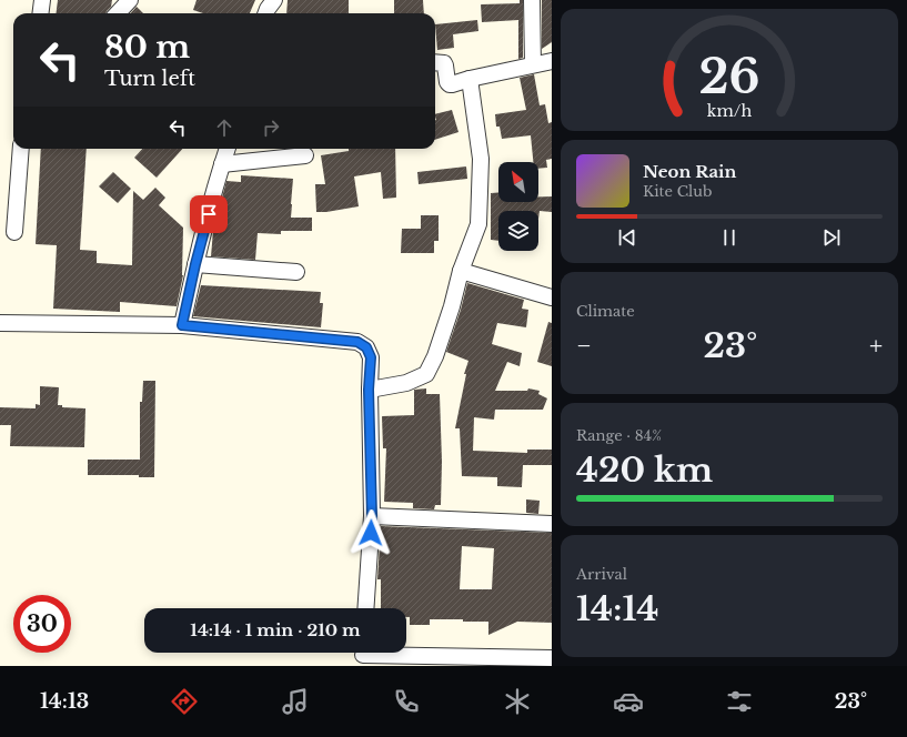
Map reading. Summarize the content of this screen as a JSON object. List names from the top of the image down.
{
  "north": "top left",
  "page": {
    "turn": ["80 m", "Turn left"],
    "song": ["Neon Rain", "Kite Club"],
    "tile": [
      "Climate",
      ["Range · 84%", "420 km"],
      ["Arrival", "14:14"]
    ],
    "heat": ["−", "23°", "+"],
    "limit": "30",
    "trip": "14:14 · 1 min · 210 m",
    "tabs": ["14:13", "23°"],
    "gauge": ["26", "km/h"]
  }
}
